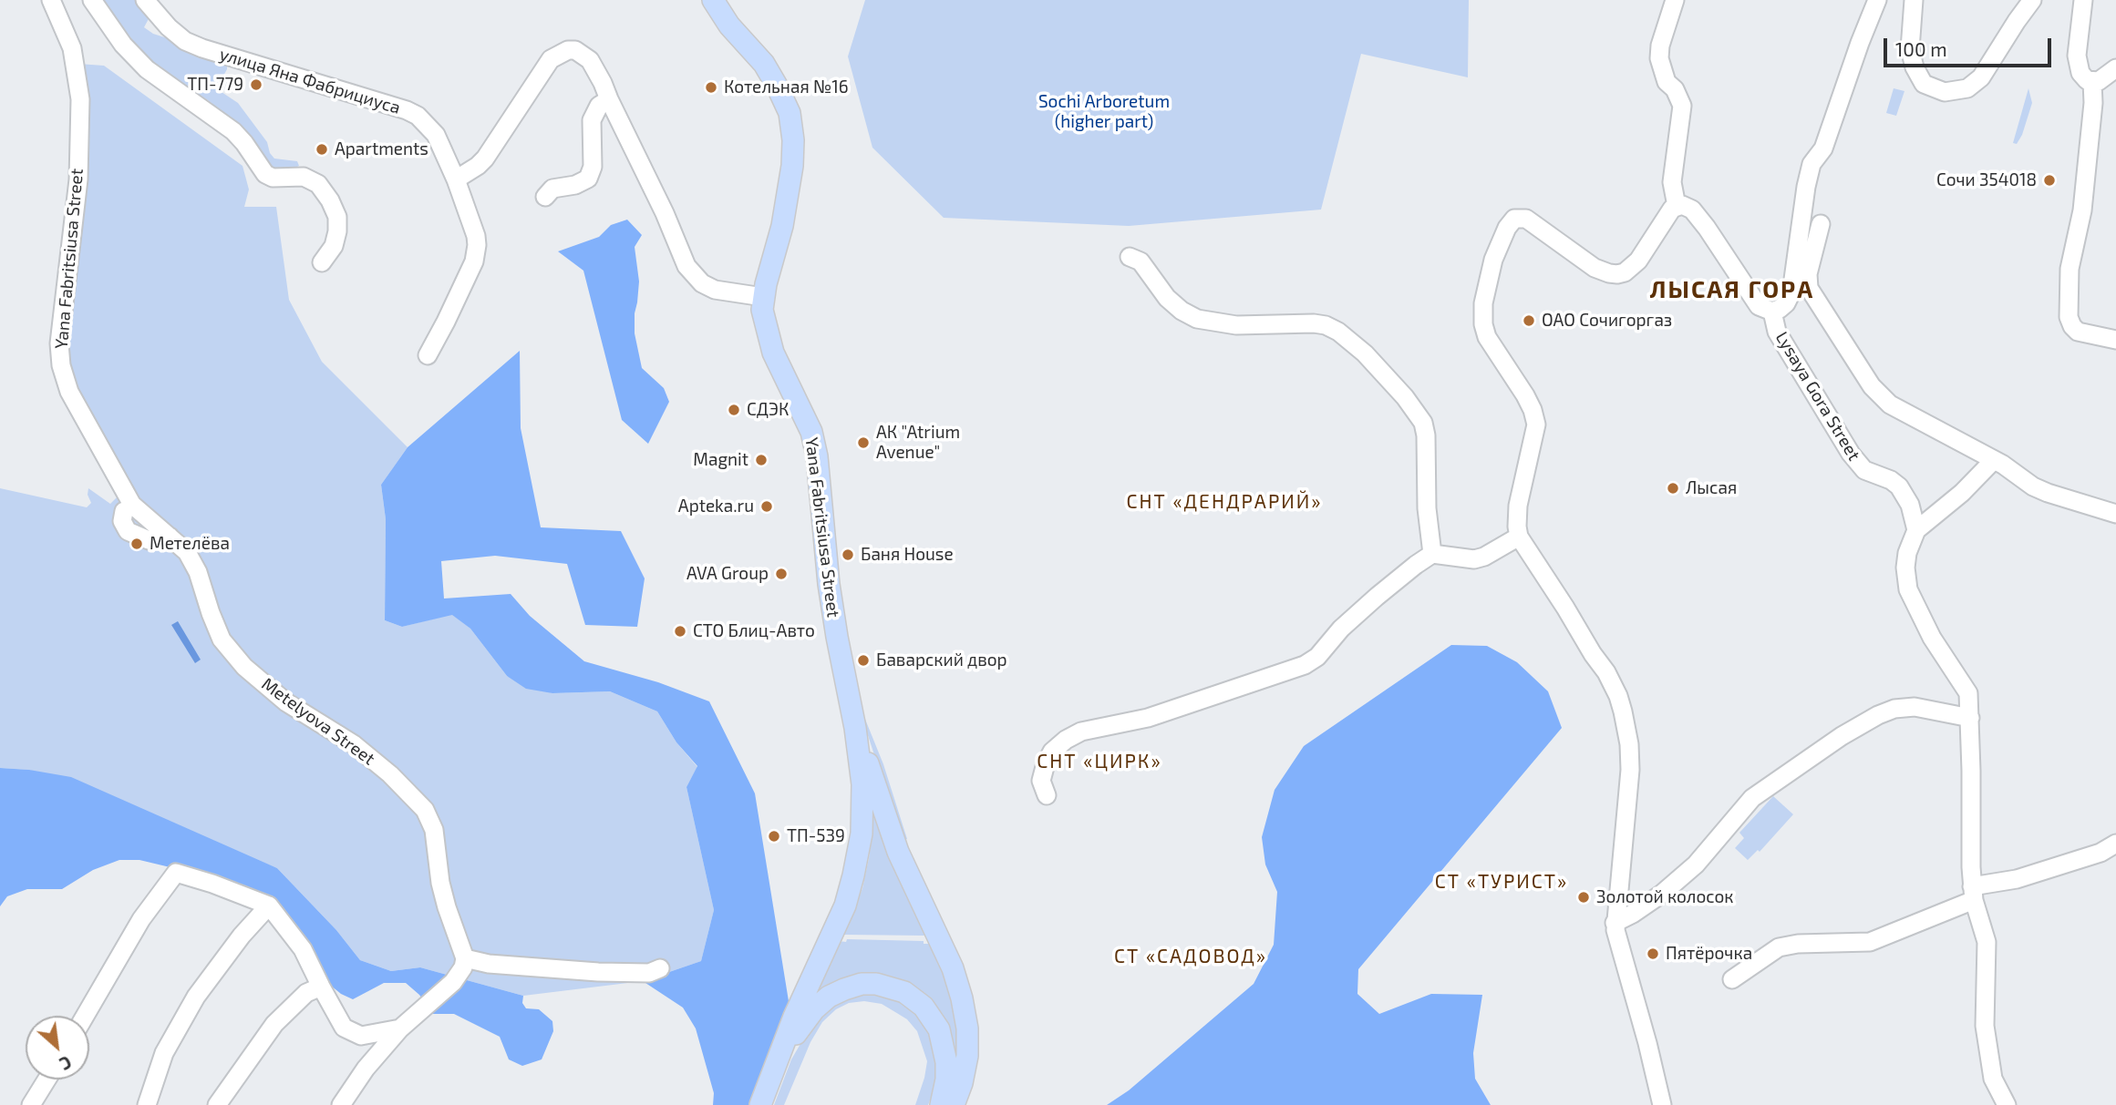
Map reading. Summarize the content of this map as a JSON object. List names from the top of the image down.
{
  "streets": {
    "main road": ["Yana Fabritsiusa Street"],
    "street": ["улица Яна Фабрициуса", "Lysaya Gora Street", "Metelyova Street"]
  },
  "crossings": [
    ["Yana Fabritsiusa Street", "Metelyova Street"]
  ],
  "districts": [
    "ЛЫСАЯ ГОРА",
    "СНТ «ДЕНДРАРИЙ»",
    "СНТ «ЦИРК»",
    "СТ «ТУРИСТ»",
    "СТ «САДОВОД»"
  ],
  "parks": ["Sochi Arboretum (higher part)"],
  "places": [
    "ТП-779",
    "Котельная №16",
    "Apartments",
    "Сочи 354018",
    "ОАО Сочигоргаз",
    "СДЭК",
    "АК \"Atrium Avenue\"",
    "Magnit",
    "Лысая",
    "Apteka.ru",
    "Метелёва",
    "Баня House",
    "AVA Group",
    "СТО Блиц-Авто",
    "Баварский двор",
    "ТП-539",
    "Золотой колосок",
    "Пятёрочка"
  ],
  "scale_bar": "100 m",
  "north": "bottom right"
}
